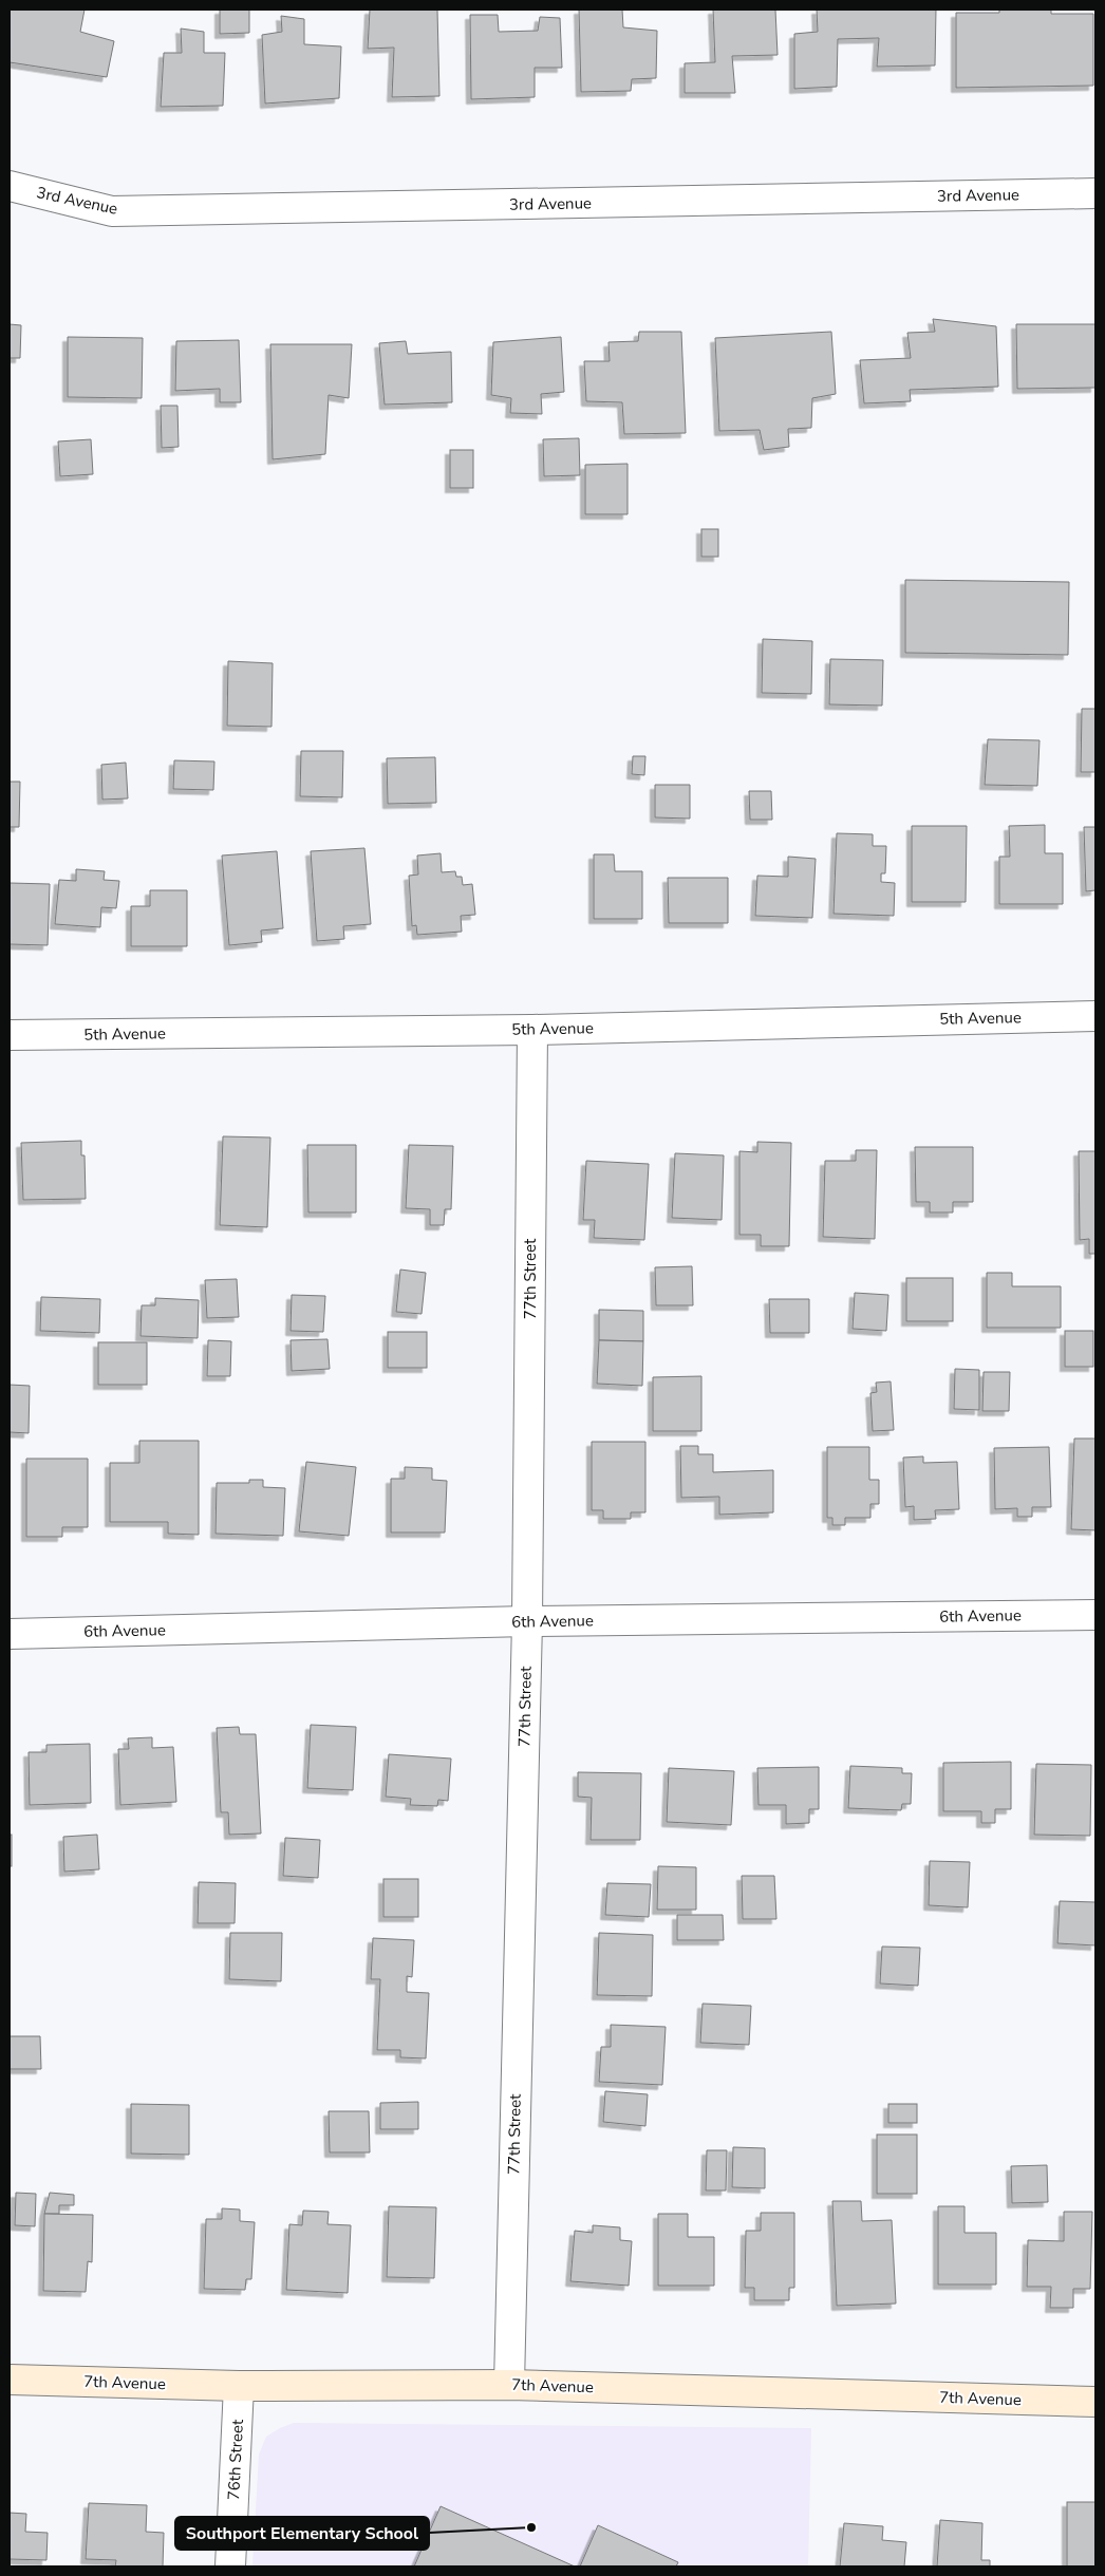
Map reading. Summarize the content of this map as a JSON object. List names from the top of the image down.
{
  "streets": {
    "street": [
      "3rd Avenue",
      "5th Avenue",
      "77th Street",
      "6th Avenue",
      "7th Avenue",
      "76th Street"
    ]
  },
  "crossings": [
    ["5th Avenue", "77th Street"],
    ["77th Street", "6th Avenue"],
    ["77th Street", "7th Avenue"],
    ["7th Avenue", "76th Street"]
  ],
  "places": ["Southport Elementary School"]
}
